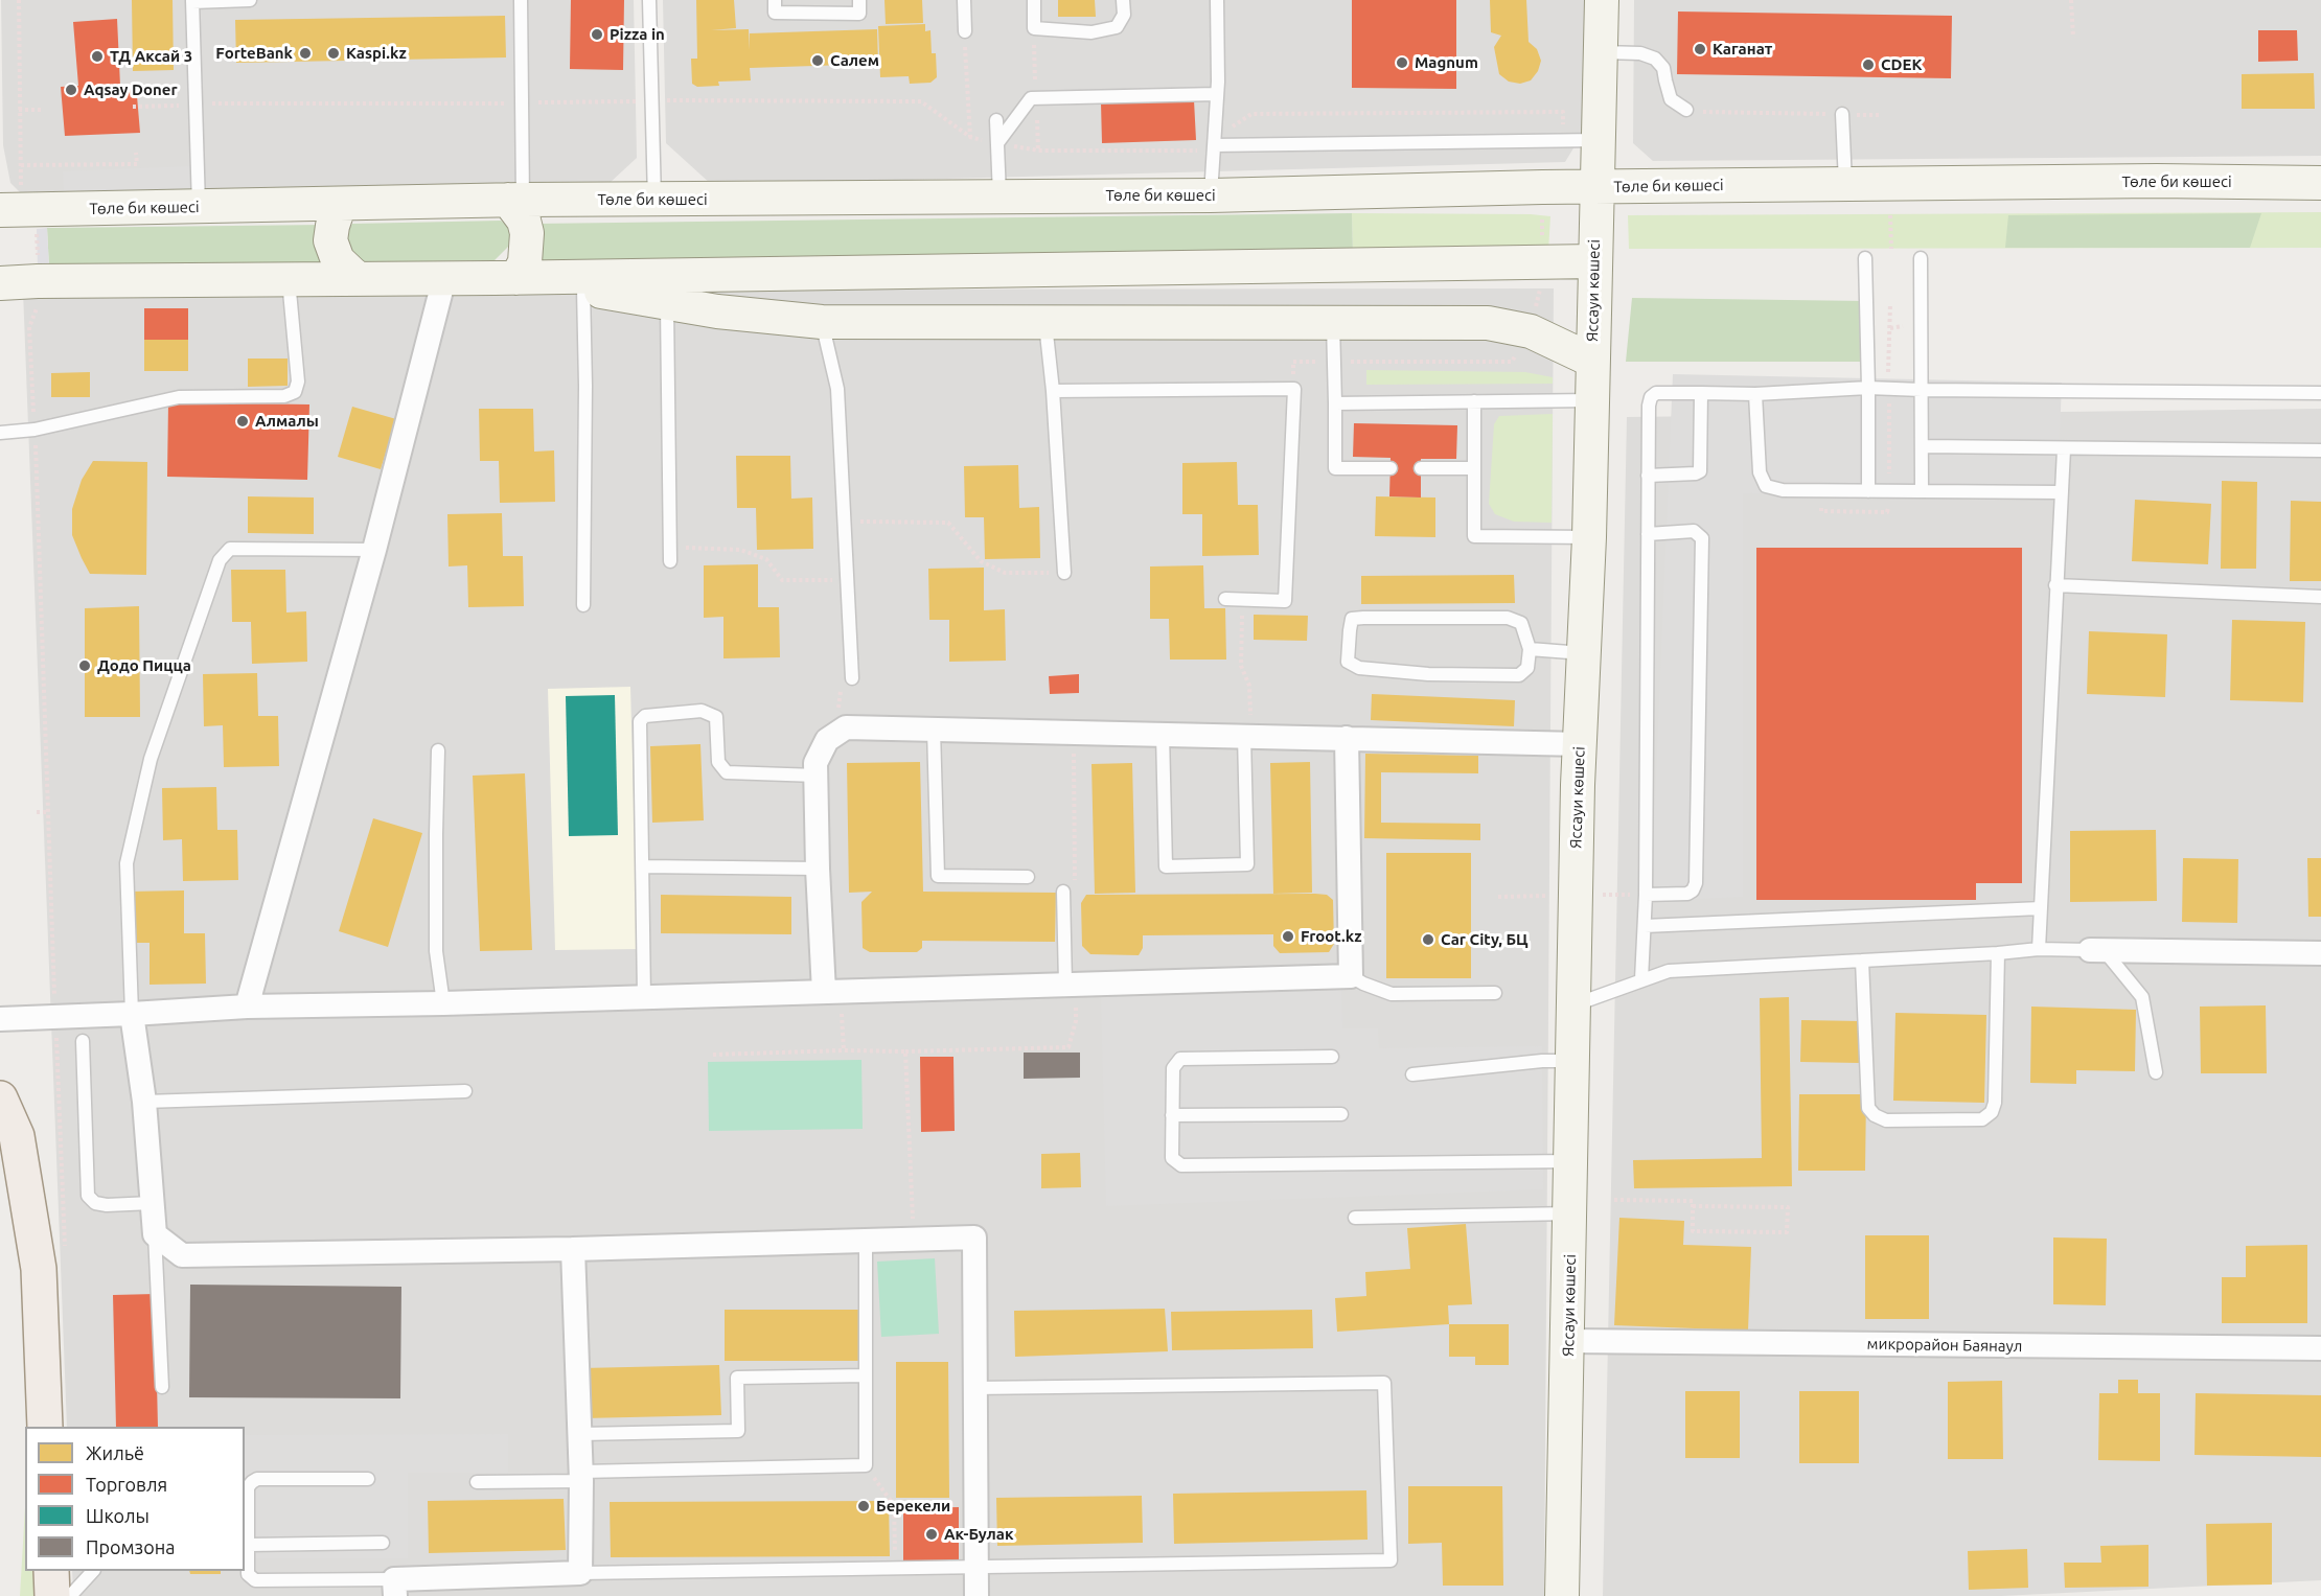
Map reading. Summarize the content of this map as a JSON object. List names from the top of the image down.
{
  "streets": {
    "main road": ["Төле би көшесі", "Яссауи көшесі"],
    "street": ["микрорайон Баянаул"]
  },
  "crossings": [
    ["Төле би көшесі", "Яссауи көшесі"],
    ["Яссауи көшесі", "микрорайон Баянаул"]
  ],
  "places": [
    "Pizza in",
    "Каганат",
    "ForteBank",
    "Kaspi.kz",
    "ТД Аксай 3",
    "Салем",
    "Magnum",
    "CDEK",
    "Aqsay Doner",
    "Алмалы",
    "Додо Пицца",
    "Froot.kz",
    "Car City, БЦ",
    "Берекели",
    "Ак-Булак"
  ],
  "legend": [
    "Жильё",
    "Торговля",
    "Школы",
    "Промзона"
  ]
}
